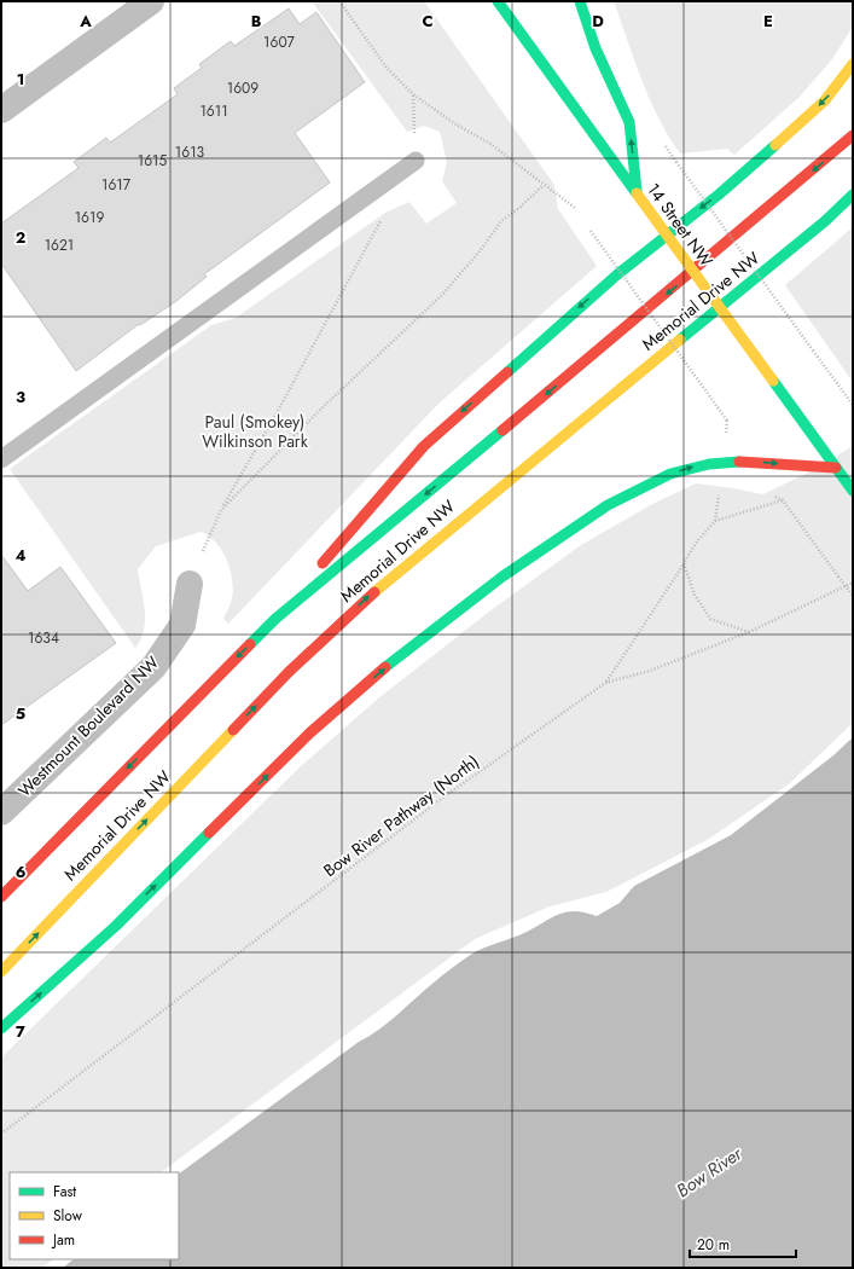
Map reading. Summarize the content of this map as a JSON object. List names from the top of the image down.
{
  "streets": {
    "main road": ["14 Street NW", "Memorial Drive NW"],
    "street": ["Westmount Boulevard NW"],
    "path": ["Bow River Pathway (North)"]
  },
  "water": ["Bow River"],
  "parks": ["Paul (Smokey) Wilkinson Park"],
  "house_numbers": [
    "1607",
    "1609",
    "1611",
    "1613",
    "1615",
    "1617",
    "1619",
    "1621",
    "1634"
  ],
  "legend": ["Fast", "Slow", "Jam"],
  "scale_bar": "20 m",
  "grid": {
    "columns": [
      "A",
      "B",
      "C",
      "D",
      "E"
    ],
    "rows": [
      "1",
      "2",
      "3",
      "4",
      "5",
      "6",
      "7"
    ]
  }
}
